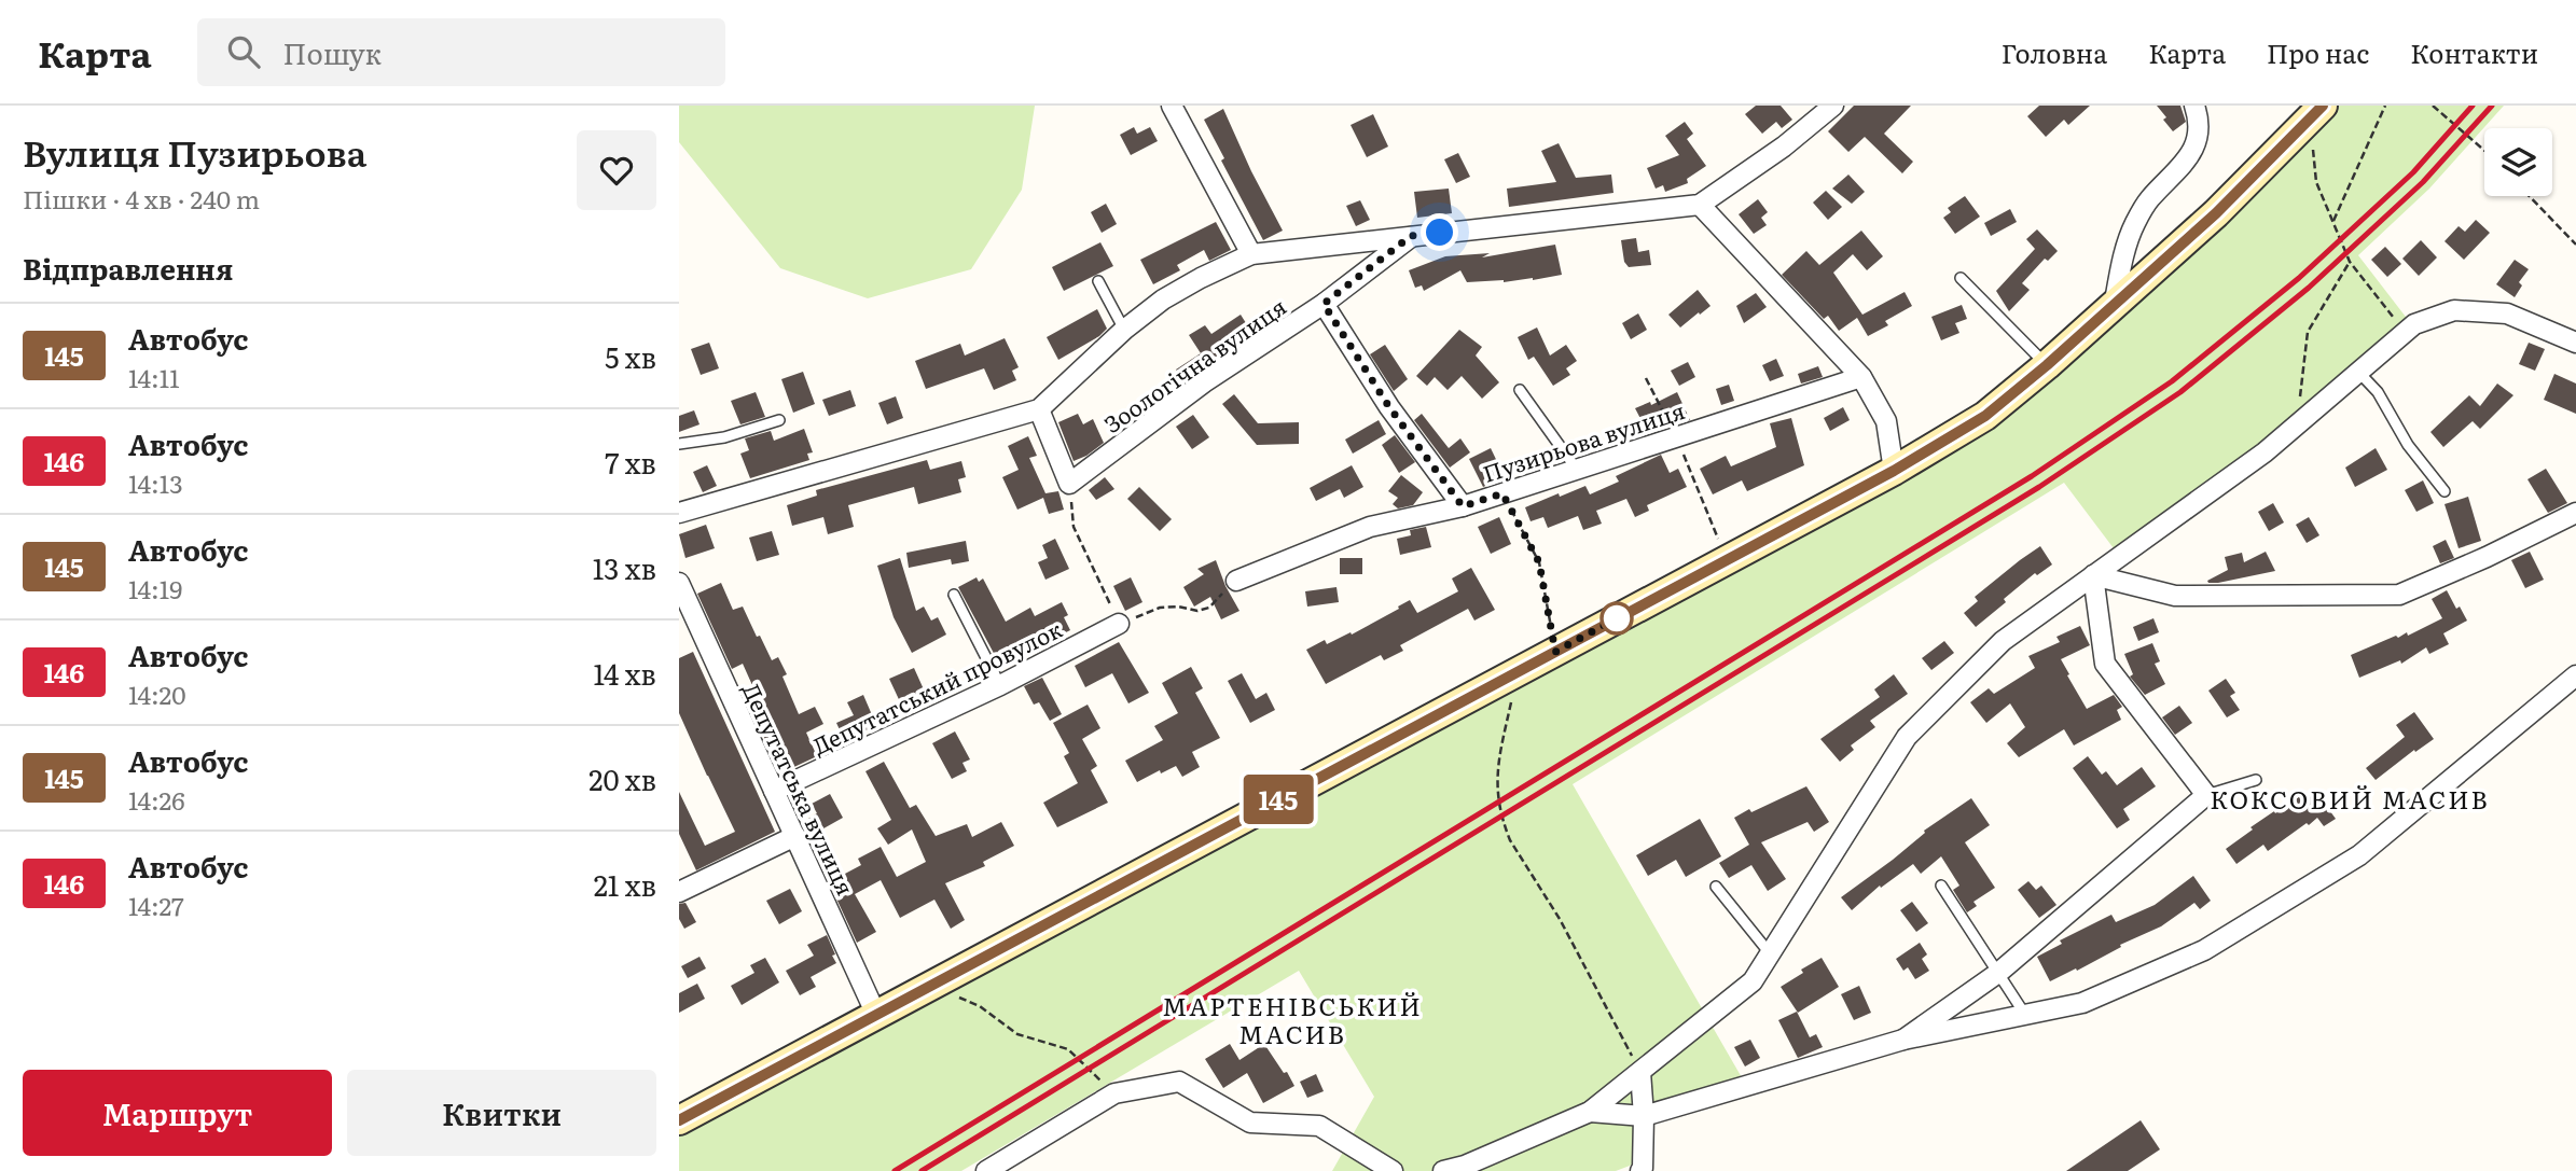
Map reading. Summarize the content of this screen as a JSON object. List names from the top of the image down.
{
  "streets": {
    "street": [
      "Зоологічна вулиця",
      "Пузирьова вулиця",
      "Депутатський провулок",
      "Депутатська вулиця"
    ]
  },
  "crossings": [
    ["Депутатський провулок", "Депутатська вулиця"]
  ],
  "districts": ["КОКСОВИЙ МАСИВ", "МАРТЕНІВСЬКИЙ МАСИВ"],
  "lines": ["bus line 145"],
  "page": {
    "header": "Карта",
    "search": "Пошук",
    "nav": [
      "Головна",
      "Карта",
      "Про нас",
      "Контакти"
    ],
    "heading": [
      ["Вулиця Пузирьова", "Пішки · 4 хв · 240 m"],
      "Відправлення"
    ],
    "on_map": "145",
    "list": [
      {
        "mark": "145",
        "name": "Автобус",
        "note": "14:11",
        "value": "5 хв"
      },
      {
        "mark": "146",
        "name": "Автобус",
        "note": "14:13",
        "value": "7 хв"
      },
      {
        "mark": "145",
        "name": "Автобус",
        "note": "14:19",
        "value": "13 хв"
      },
      {
        "mark": "146",
        "name": "Автобус",
        "note": "14:20",
        "value": "14 хв"
      },
      {
        "mark": "145",
        "name": "Автобус",
        "note": "14:26",
        "value": "20 хв"
      },
      {
        "mark": "146",
        "name": "Автобус",
        "note": "14:27",
        "value": "21 хв"
      }
    ],
    "buttons": ["Маршрут", "Квитки"]
  }
}
